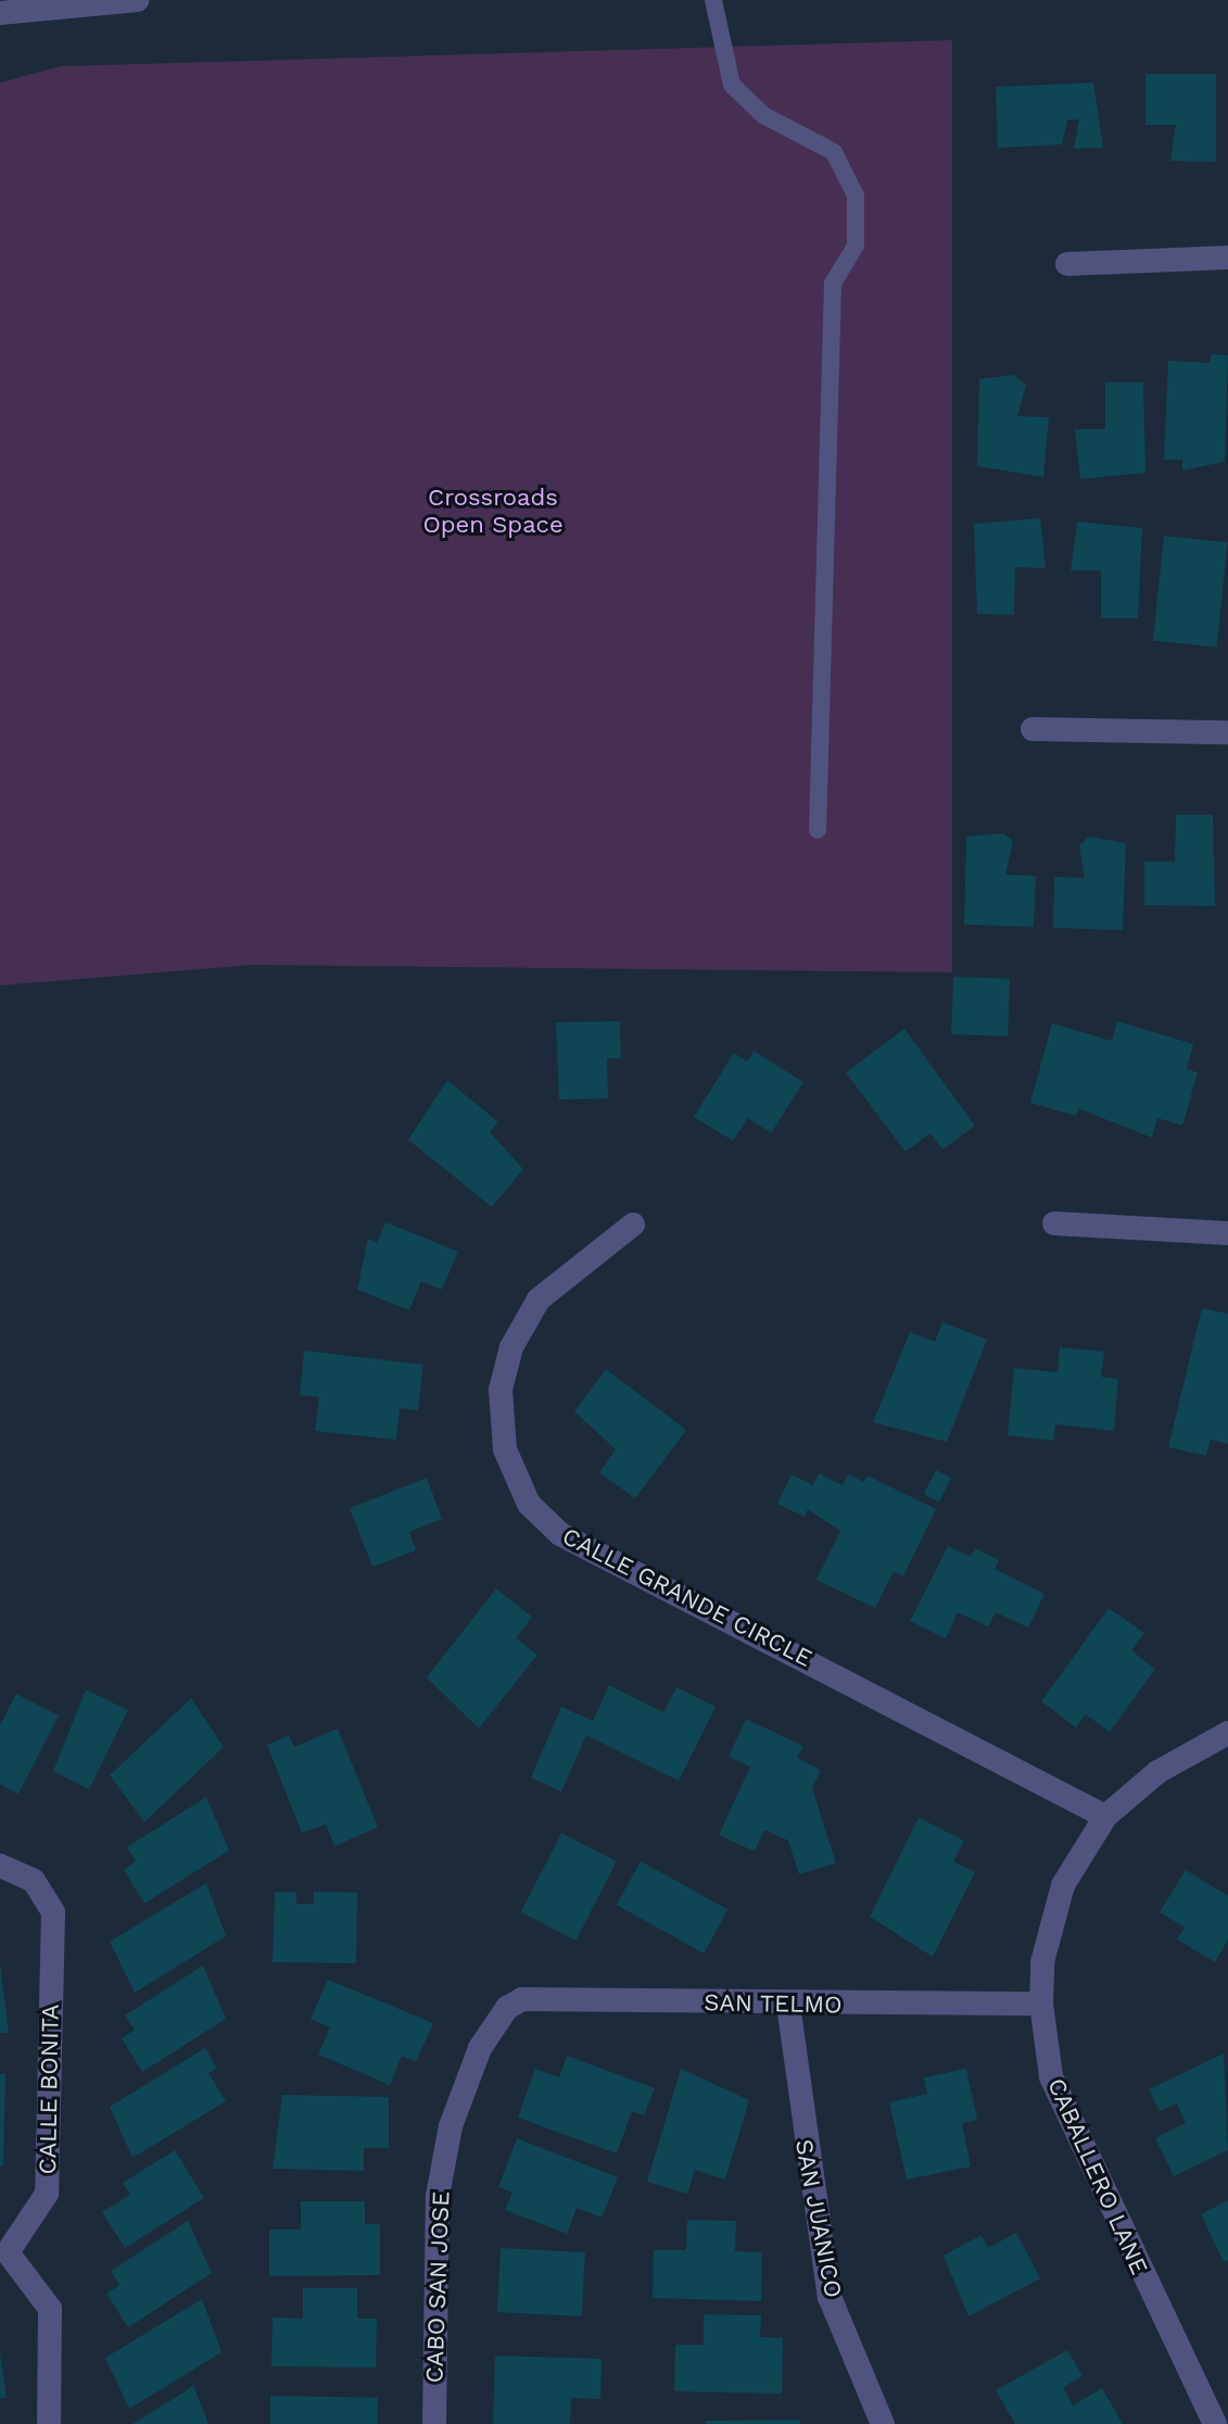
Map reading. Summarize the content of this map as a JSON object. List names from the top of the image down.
{
  "streets": {
    "street": [
      "CALLE GRANDE CIRCLE",
      "SAN TELMO",
      "CALLE BONITA",
      "CABALLERO LANE",
      "SAN JUANICO",
      "CABO SAN JOSE"
    ]
  },
  "crossings": [
    ["CALLE GRANDE CIRCLE", "CABALLERO LANE"],
    ["SAN TELMO", "CABALLERO LANE"],
    ["SAN TELMO", "SAN JUANICO"],
    ["SAN TELMO", "CABO SAN JOSE"]
  ],
  "parks": ["Crossroads Open Space"]
}
